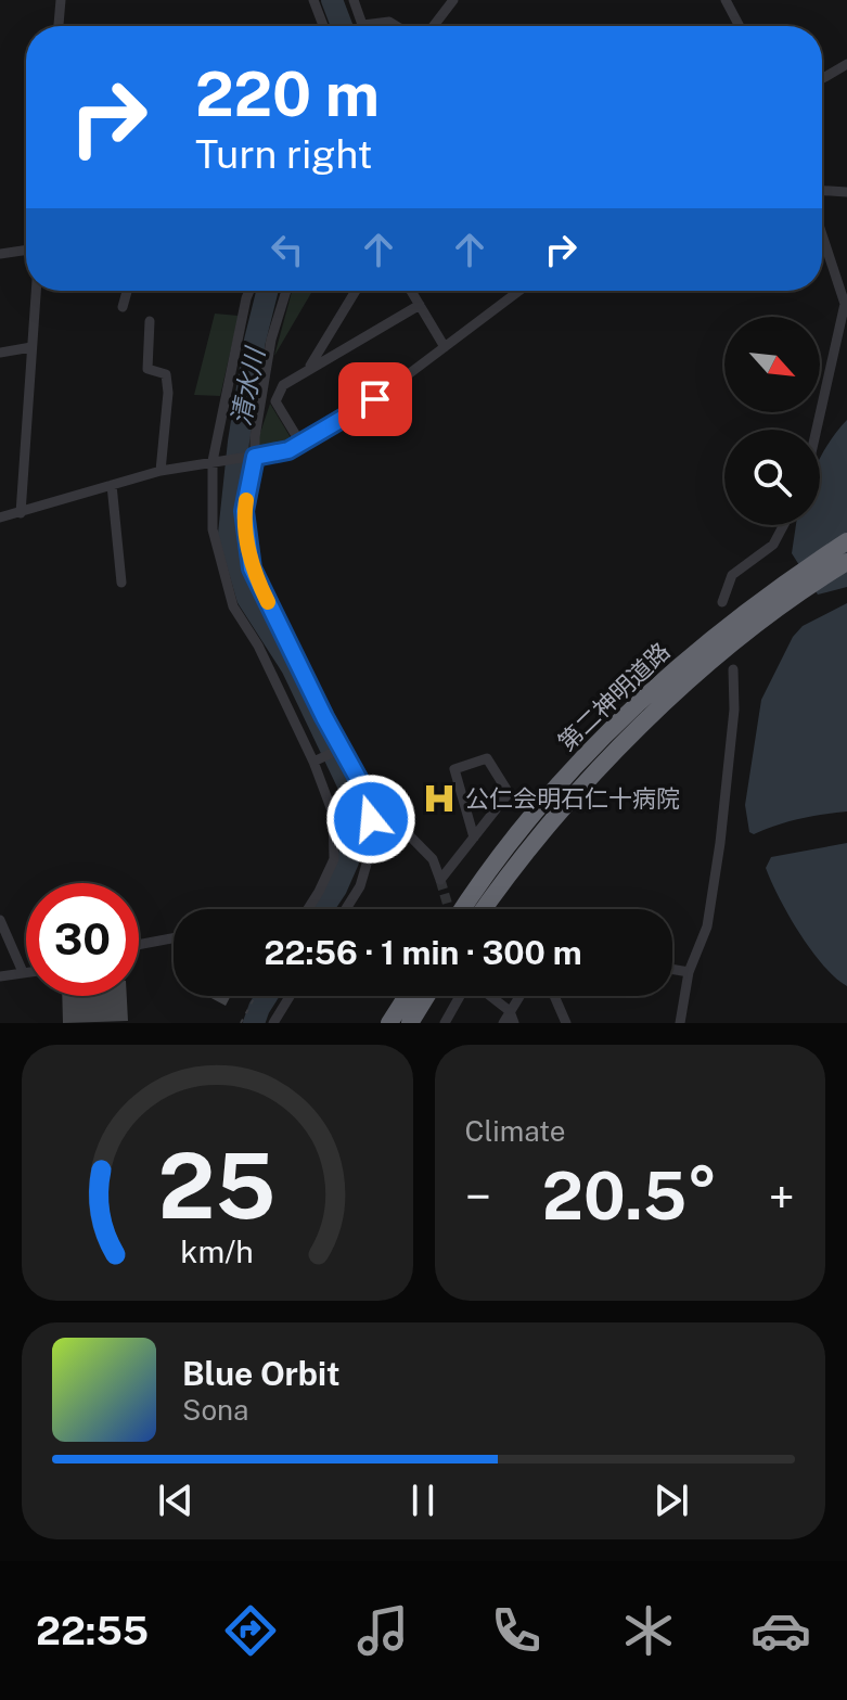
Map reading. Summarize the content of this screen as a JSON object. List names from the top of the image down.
{
  "streets": {
    "highway": ["第二神明道路"]
  },
  "water": ["清水川"],
  "places": {
    "hospital": ["公仁会明石仁十病院"]
  },
  "north": "bottom right",
  "page": {
    "turn": ["220 m", "Turn right"],
    "limit": "30",
    "trip": "22:56 · 1 min · 300 m",
    "tile": "Climate",
    "heat": ["−", "20.5°", "+"],
    "song": ["Blue Orbit", "Sona"],
    "tabs": "22:55",
    "gauge": ["25", "km/h"]
  }
}
